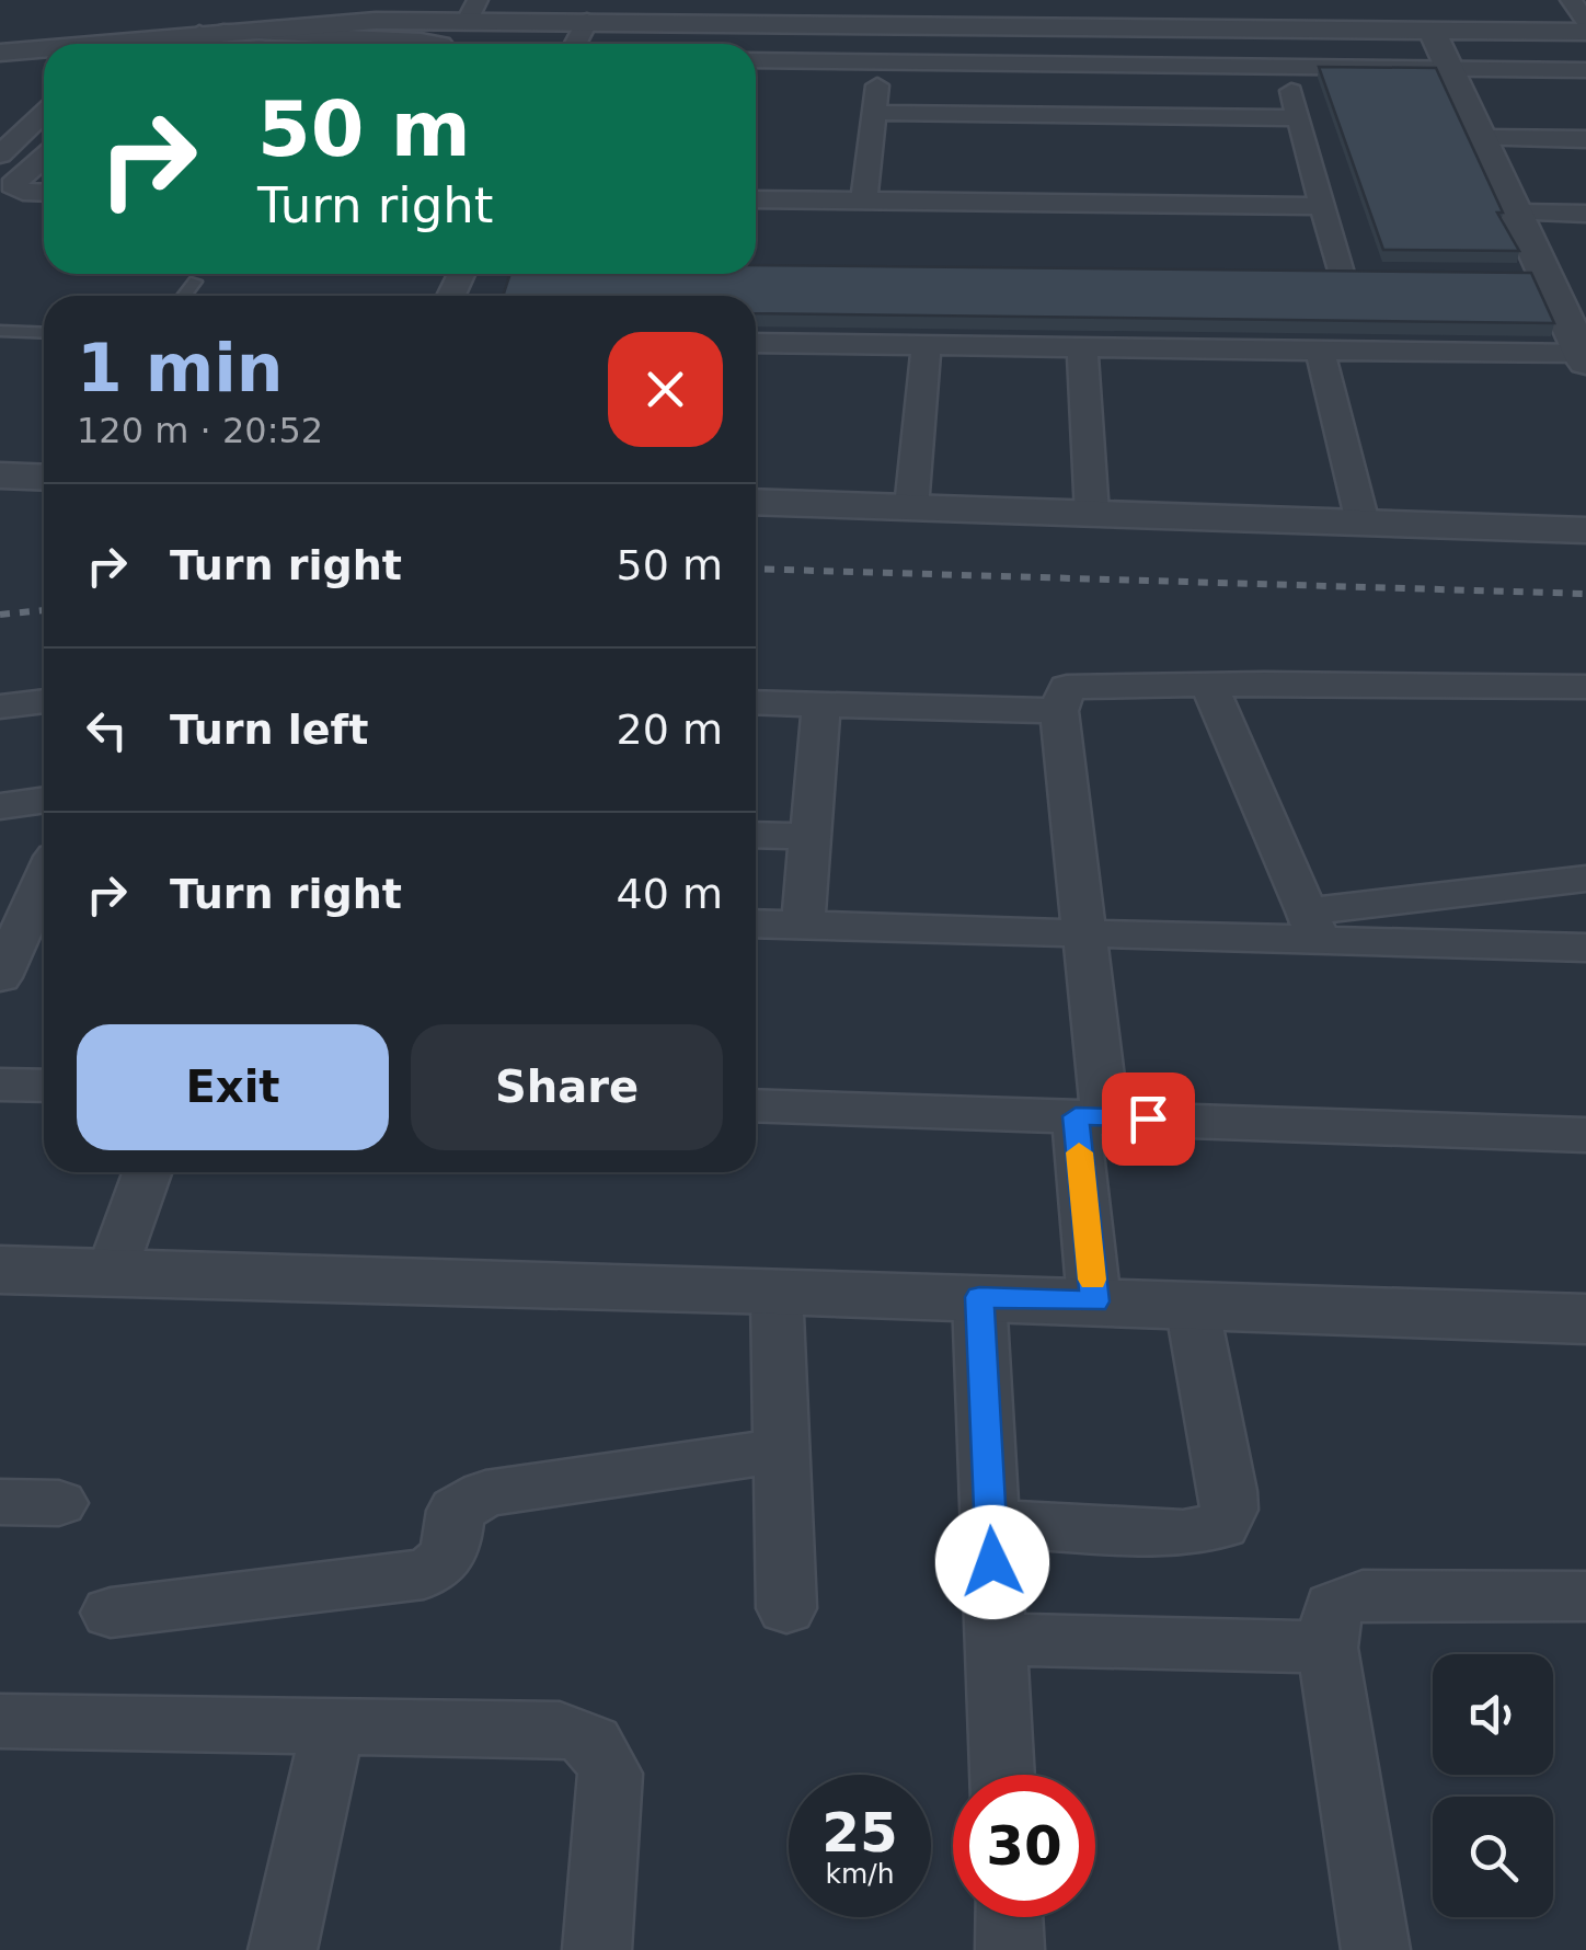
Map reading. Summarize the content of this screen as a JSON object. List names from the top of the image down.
{
  "page": {
    "turn": ["50 m", "Turn right"],
    "heading": ["1 min", "120 m · 20:52"],
    "list": [
      {
        "name": "Turn right",
        "value": "50 m"
      },
      {
        "name": "Turn left",
        "value": "20 m"
      },
      {
        "name": "Turn right",
        "value": "40 m"
      }
    ],
    "buttons": ["Exit", "Share"],
    "speed": "25 km/h",
    "limit": "30"
  }
}
